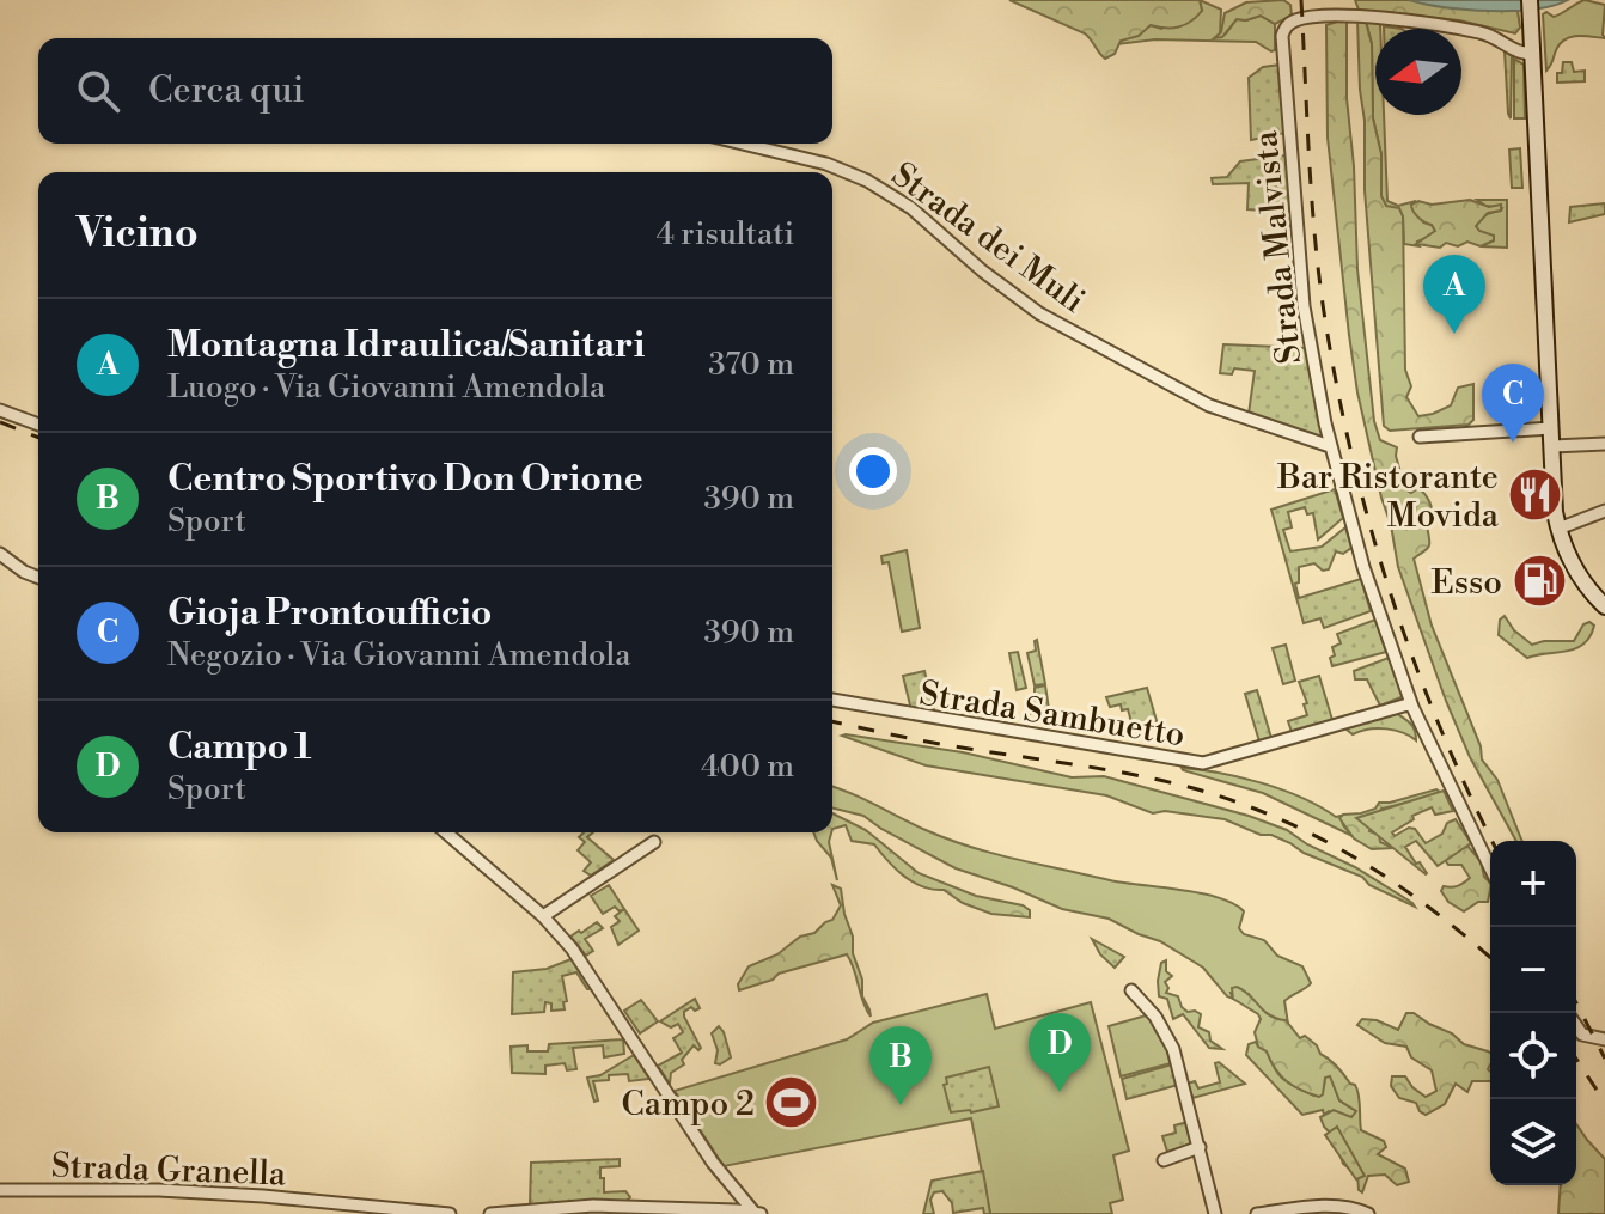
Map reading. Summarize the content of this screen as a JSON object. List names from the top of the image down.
{
  "streets": {
    "street": [
      "Strada dei Muli",
      "Strada Malvista",
      "Strada Sambuetto",
      "Strada Granella"
    ]
  },
  "crossings": [
    ["Strada dei Muli", "Strada Malvista"],
    ["Strada Malvista", "Strada Sambuetto"]
  ],
  "places": {
    "restaurant": ["Bar Ristorante Movida"],
    "fuel station": ["Esso"],
    "sports": ["Campo 2"]
  },
  "north": "left",
  "page": {
    "search": "Cerca qui",
    "heading": ["Vicino", "4 risultati"],
    "pins": [
      "A",
      "C",
      "D",
      "B"
    ],
    "list": [
      {
        "mark": "A",
        "name": "Montagna Idraulica/Sanitari",
        "note": "Luogo · Via Giovanni Amendola",
        "value": "370 m"
      },
      {
        "mark": "B",
        "name": "Centro Sportivo Don Orione",
        "note": "Sport",
        "value": "390 m"
      },
      {
        "mark": "C",
        "name": "Gioja Prontoufficio",
        "note": "Negozio · Via Giovanni Amendola",
        "value": "390 m"
      },
      {
        "mark": "D",
        "name": "Campo 1",
        "note": "Sport",
        "value": "400 m"
      }
    ],
    "map_buttons": ["+", "−"]
  }
}
